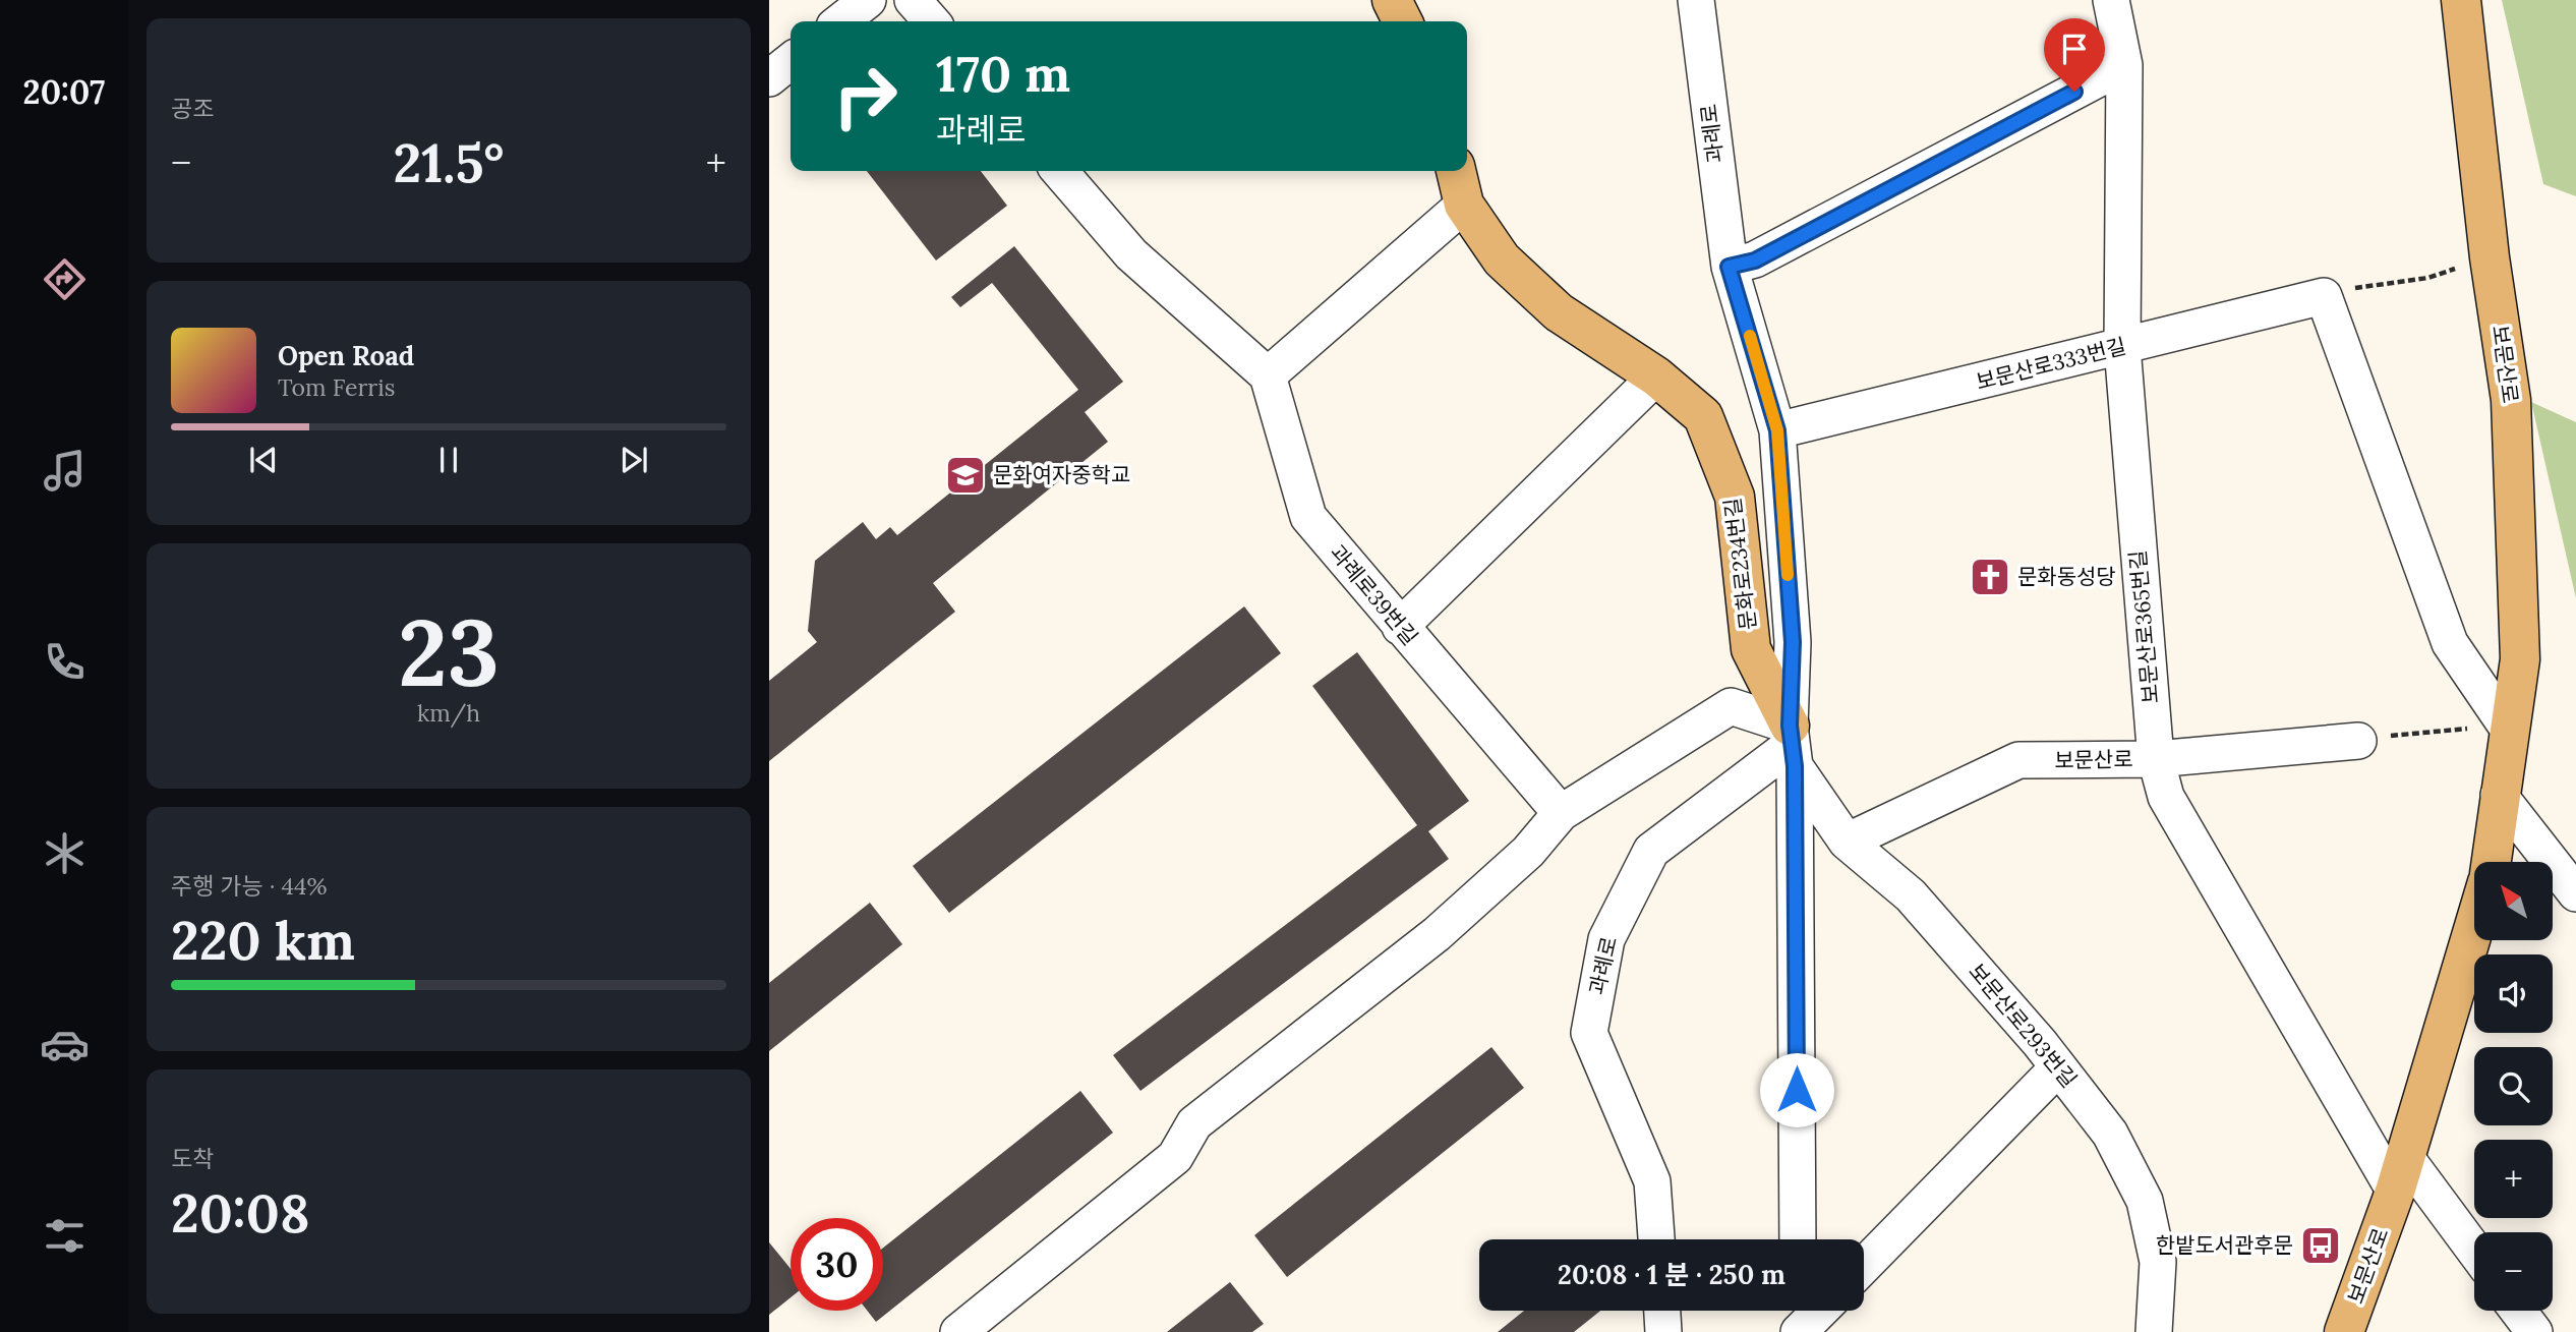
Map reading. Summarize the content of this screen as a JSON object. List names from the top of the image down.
{
  "streets": {
    "main road": ["보문산로", "문화로234번길"],
    "street": [
      "과례로",
      "보문산로333번길",
      "과례로39번길",
      "보문산로365번길",
      "보문산로293번길"
    ]
  },
  "crossings": [
    ["과례로", "보문산로333번길"],
    ["과례로", "문화로234번길"],
    ["과례로", "보문산로293번길"],
    ["보문산로333번길", "보문산로365번길"],
    ["보문산로", "보문산로365번길"],
    ["보문산로", "보문산로293번길"],
    ["문화로234번길", "보문산로293번길"]
  ],
  "places": {
    "school or university": ["문화여자중학교"],
    "church": ["문화동성당"],
    "bus stop": ["한밭도서관후문"]
  },
  "north": "top left",
  "page": {
    "tabs": "20:07",
    "tile": [
      "공조",
      ["23", "km/h"],
      ["주행 가능 · 44%", "220 km"],
      ["도착", "20:08"]
    ],
    "turn": ["170 m", "과례로"],
    "heat": ["−", "21.5°", "+"],
    "song": ["Open Road", "Tom Ferris"],
    "map_buttons": ["+", "−"],
    "limit": "30",
    "trip": "20:08 · 1 분 · 250 m"
  }
}
